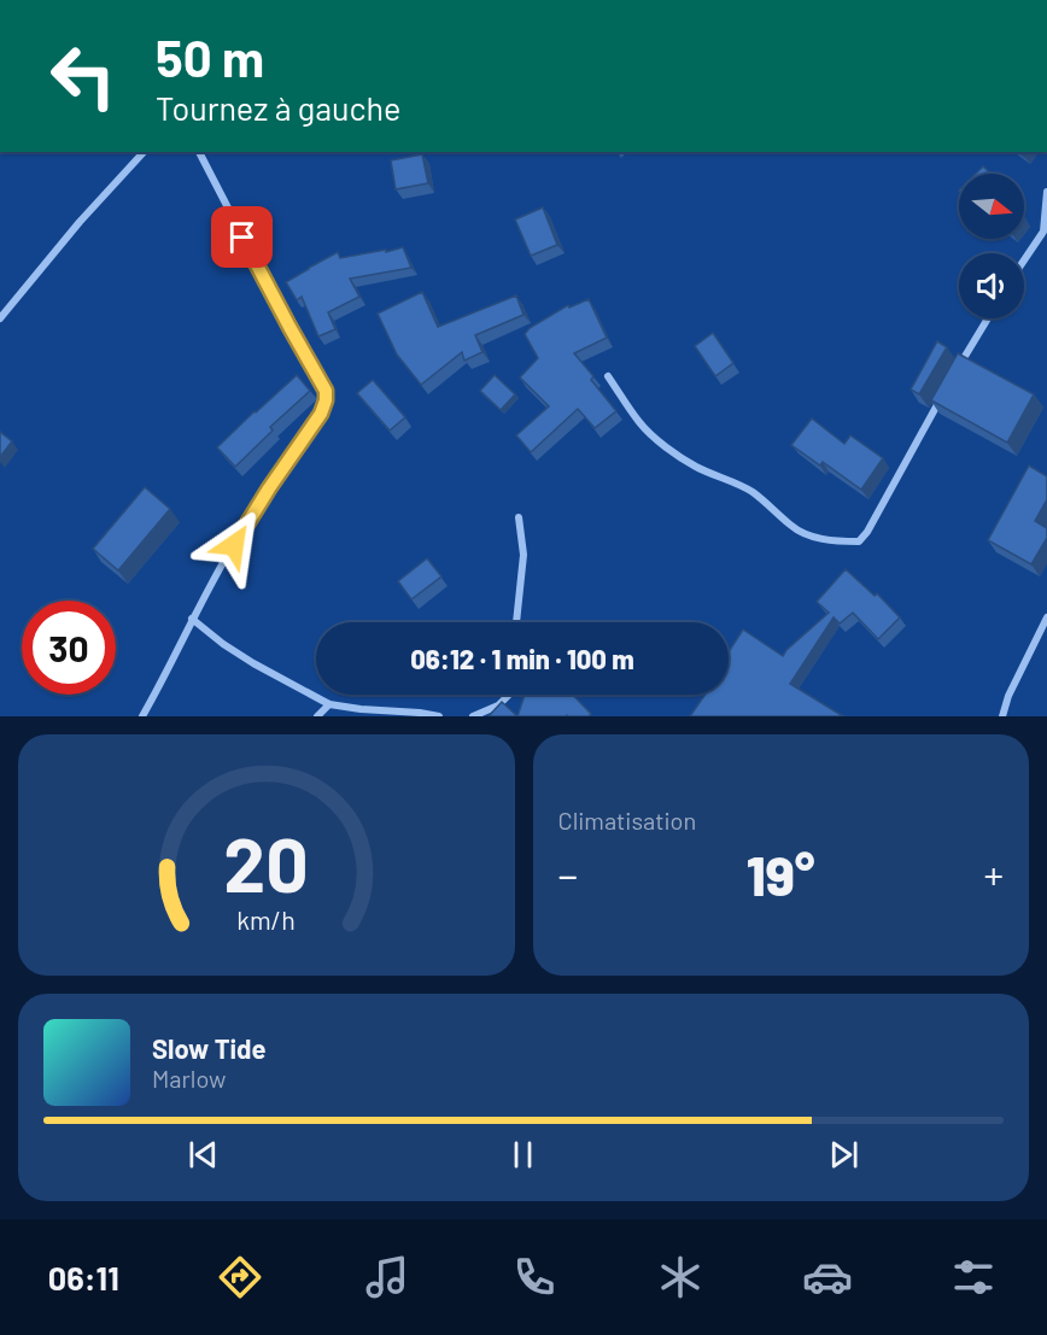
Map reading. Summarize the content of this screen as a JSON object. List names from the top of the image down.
{
  "north": "right",
  "page": {
    "turn": ["50 m", "Tournez à gauche"],
    "limit": "30",
    "trip": "06:12 · 1 min · 100 m",
    "tile": "Climatisation",
    "heat": ["−", "19°", "+"],
    "song": ["Slow Tide", "Marlow"],
    "tabs": "06:11",
    "gauge": ["20", "km/h"]
  }
}
